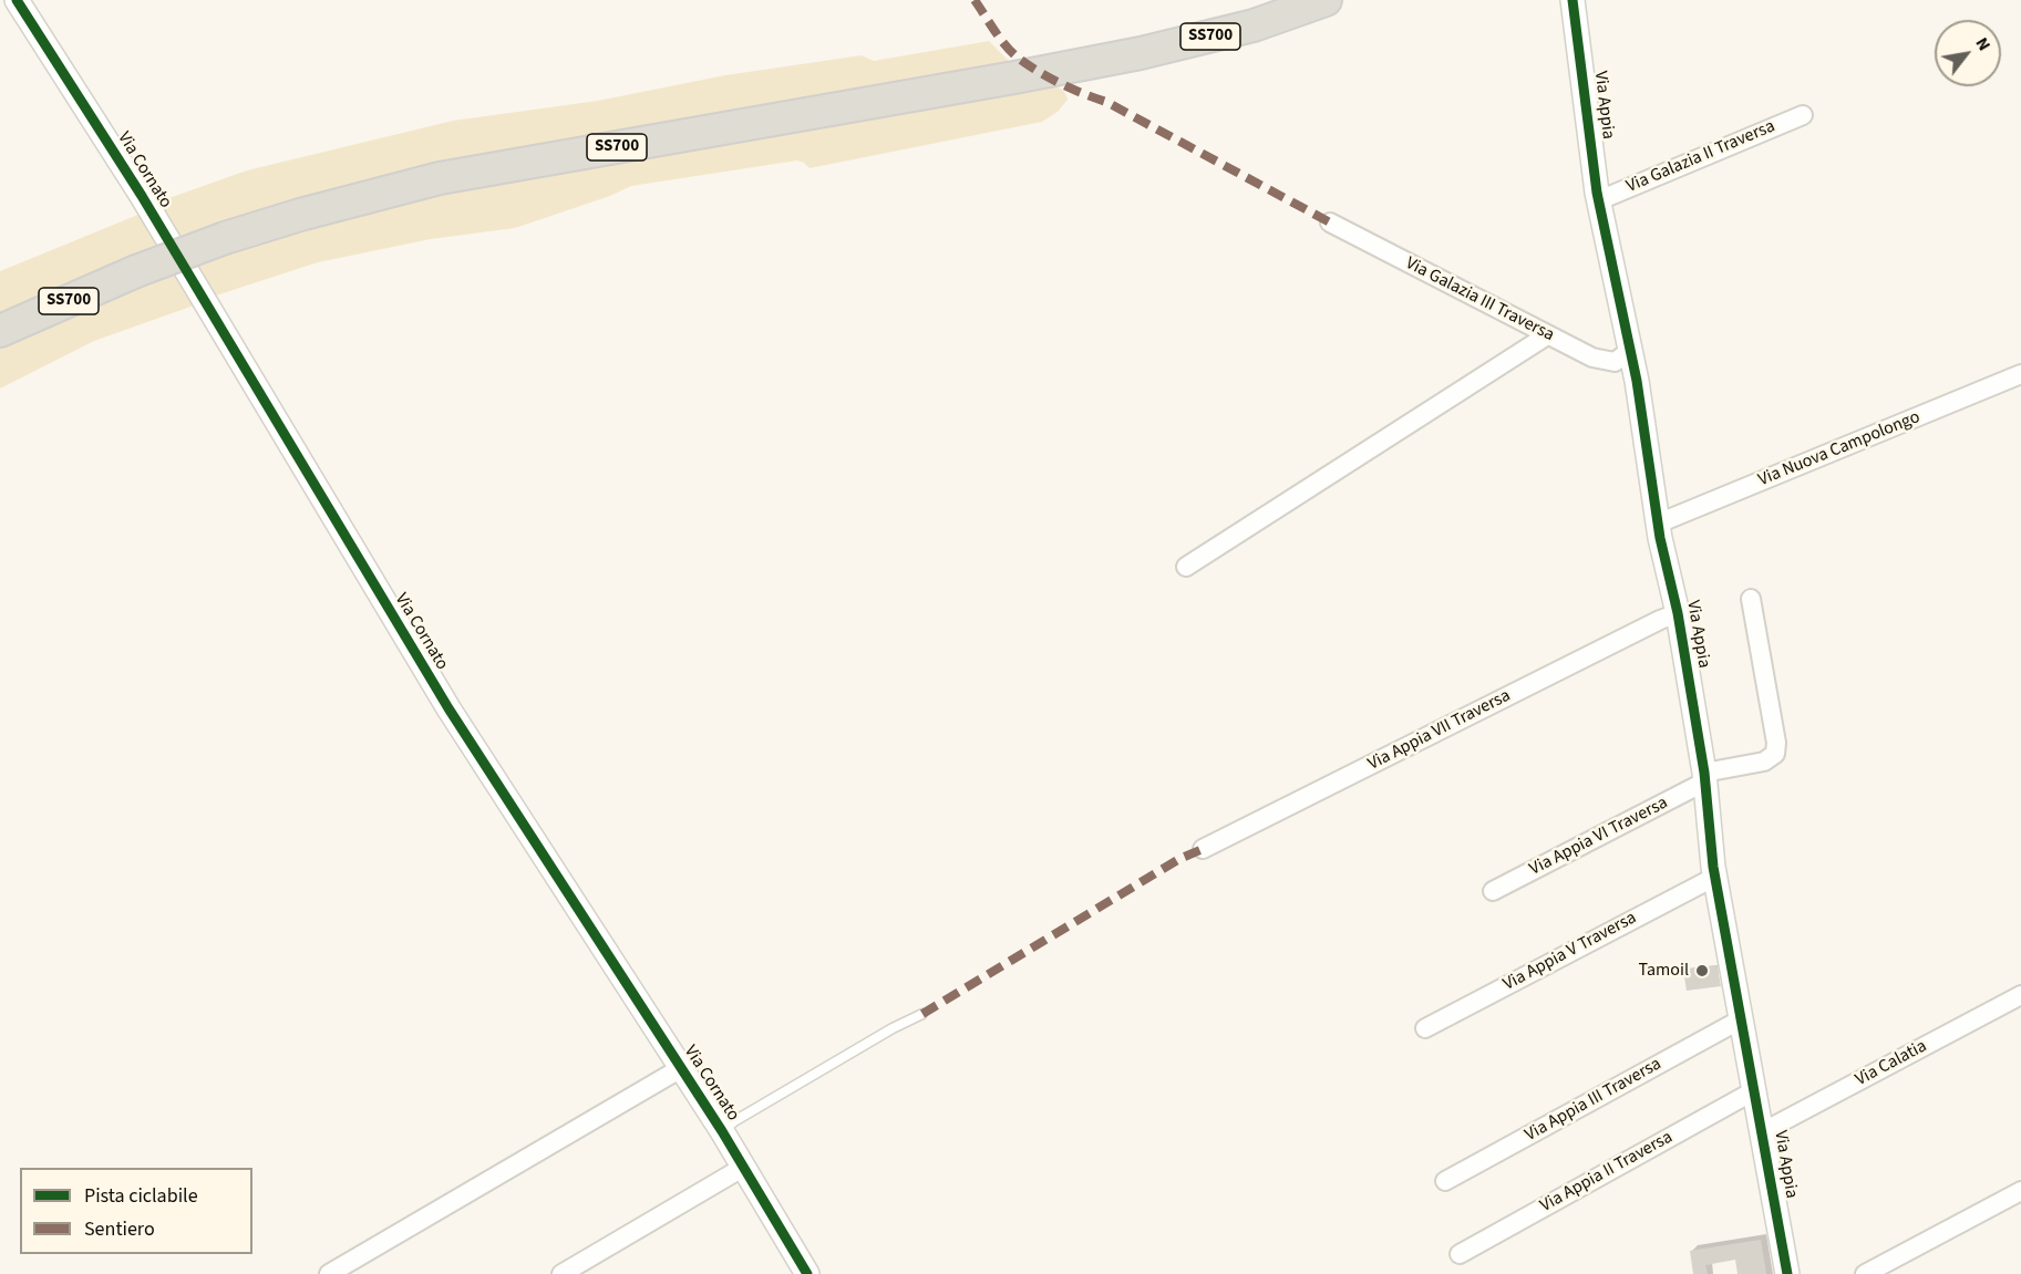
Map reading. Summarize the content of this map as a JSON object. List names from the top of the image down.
{
  "streets": {
    "highway": ["SS700"],
    "street": [
      "Via Appia",
      "Via Galazia II Traversa",
      "Via Cornato",
      "Via Galazia III Traversa",
      "Via Nuova Campolongo",
      "Via Appia VII Traversa",
      "Via Appia VI Traversa",
      "Via Appia V Traversa",
      "Via Calatia",
      "Via Appia III Traversa",
      "Via Appia II Traversa"
    ]
  },
  "crossings": [
    ["Via Appia", "Via Galazia II Traversa"],
    ["Via Appia", "Via Galazia III Traversa"],
    ["Via Appia", "Via Nuova Campolongo"],
    ["Via Appia", "Via Appia VII Traversa"],
    ["Via Appia", "Via Appia VI Traversa"],
    ["Via Appia", "Via Appia V Traversa"],
    ["Via Appia", "Via Calatia"],
    ["Via Appia", "Via Appia III Traversa"],
    ["Via Appia", "Via Appia II Traversa"]
  ],
  "places": ["Tamoil"],
  "legend": ["Pista ciclabile", "Sentiero"],
  "north": "top right"
}
